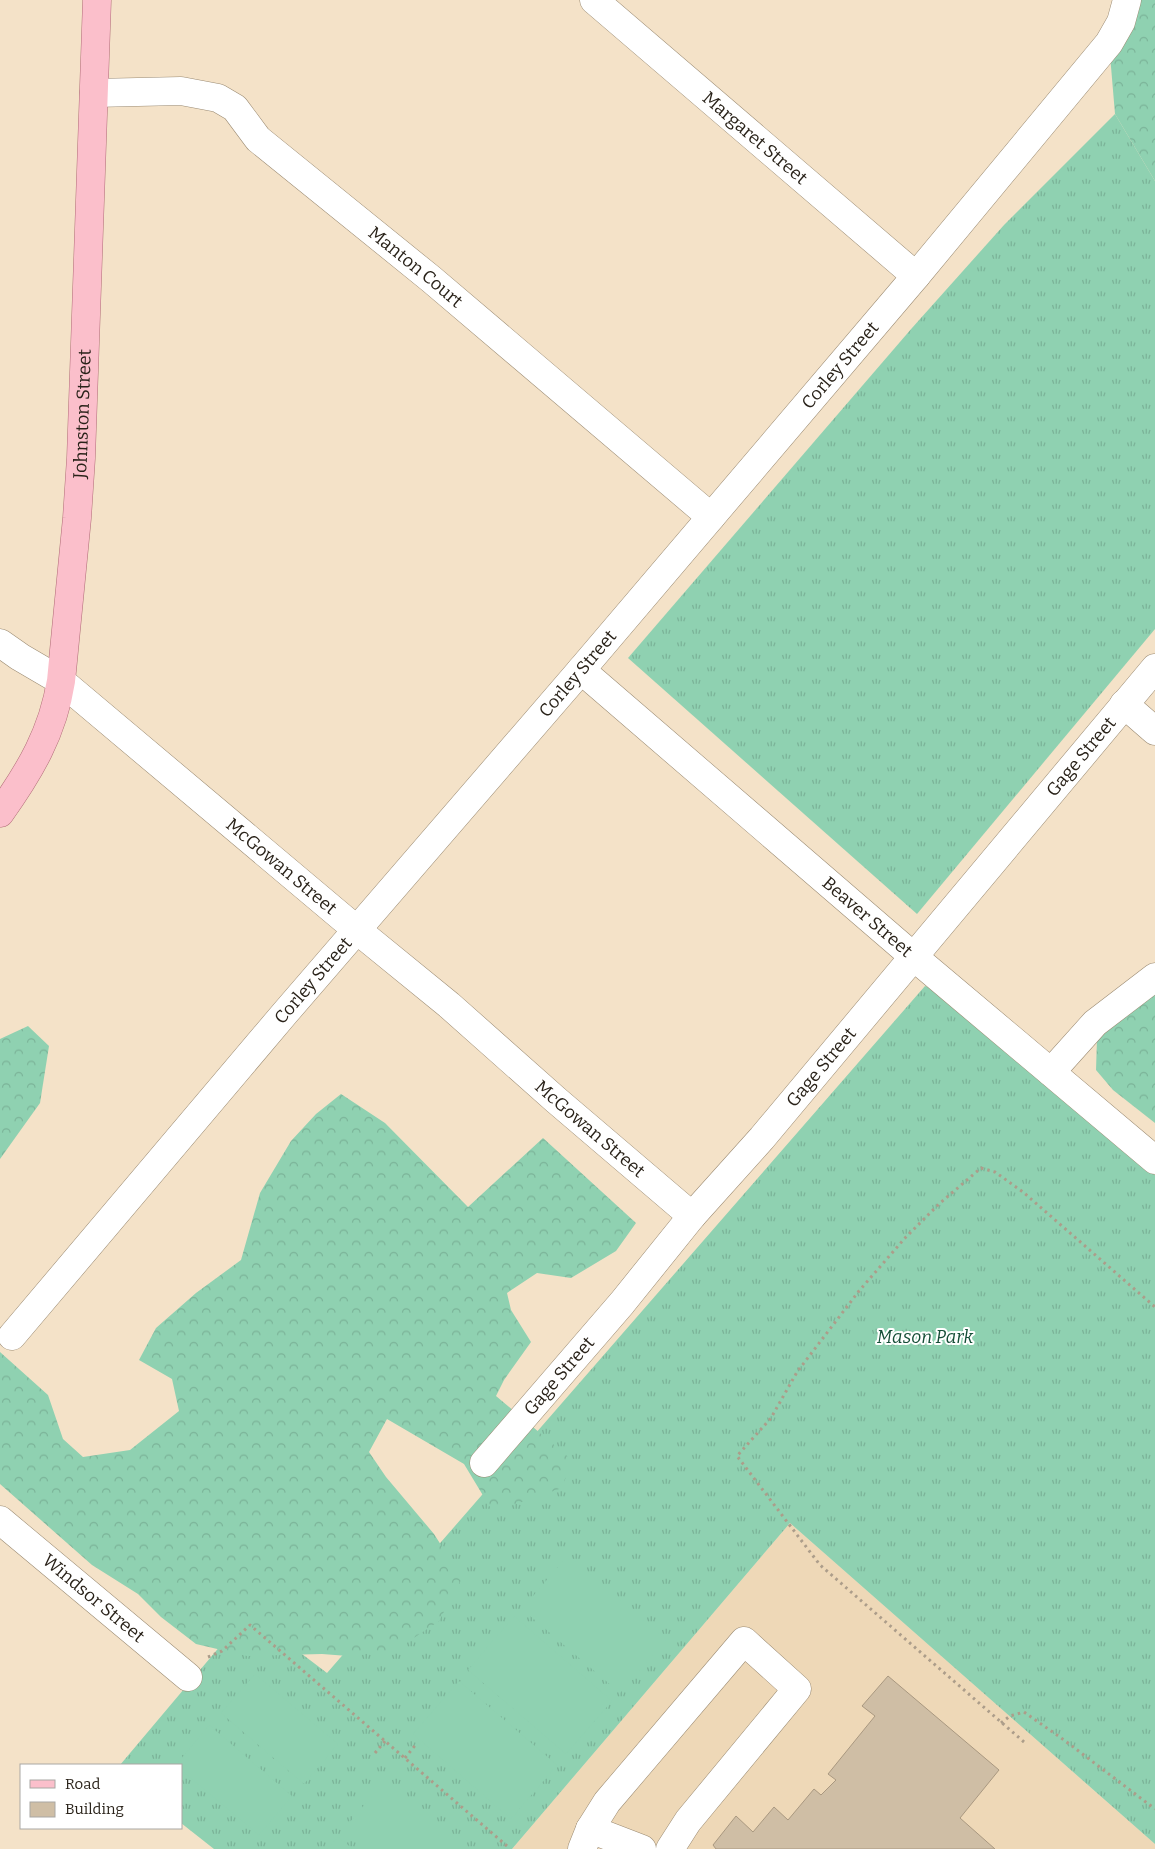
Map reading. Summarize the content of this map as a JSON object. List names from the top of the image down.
{
  "streets": {
    "main road": ["Johnston Street"],
    "street": [
      "Margaret Street",
      "Manton Court",
      "Corley Street",
      "Gage Street",
      "McGowan Street",
      "Beaver Street",
      "Windsor Street"
    ]
  },
  "crossings": [
    ["Margaret Street", "Corley Street"],
    ["Manton Court", "Corley Street"],
    ["Manton Court", "Johnston Street"],
    ["Corley Street", "McGowan Street"],
    ["Corley Street", "Beaver Street"],
    ["Johnston Street", "McGowan Street"],
    ["Gage Street", "McGowan Street"],
    ["Gage Street", "Beaver Street"]
  ],
  "parks": ["Mason Park"],
  "legend": ["Road", "Building"]
}
